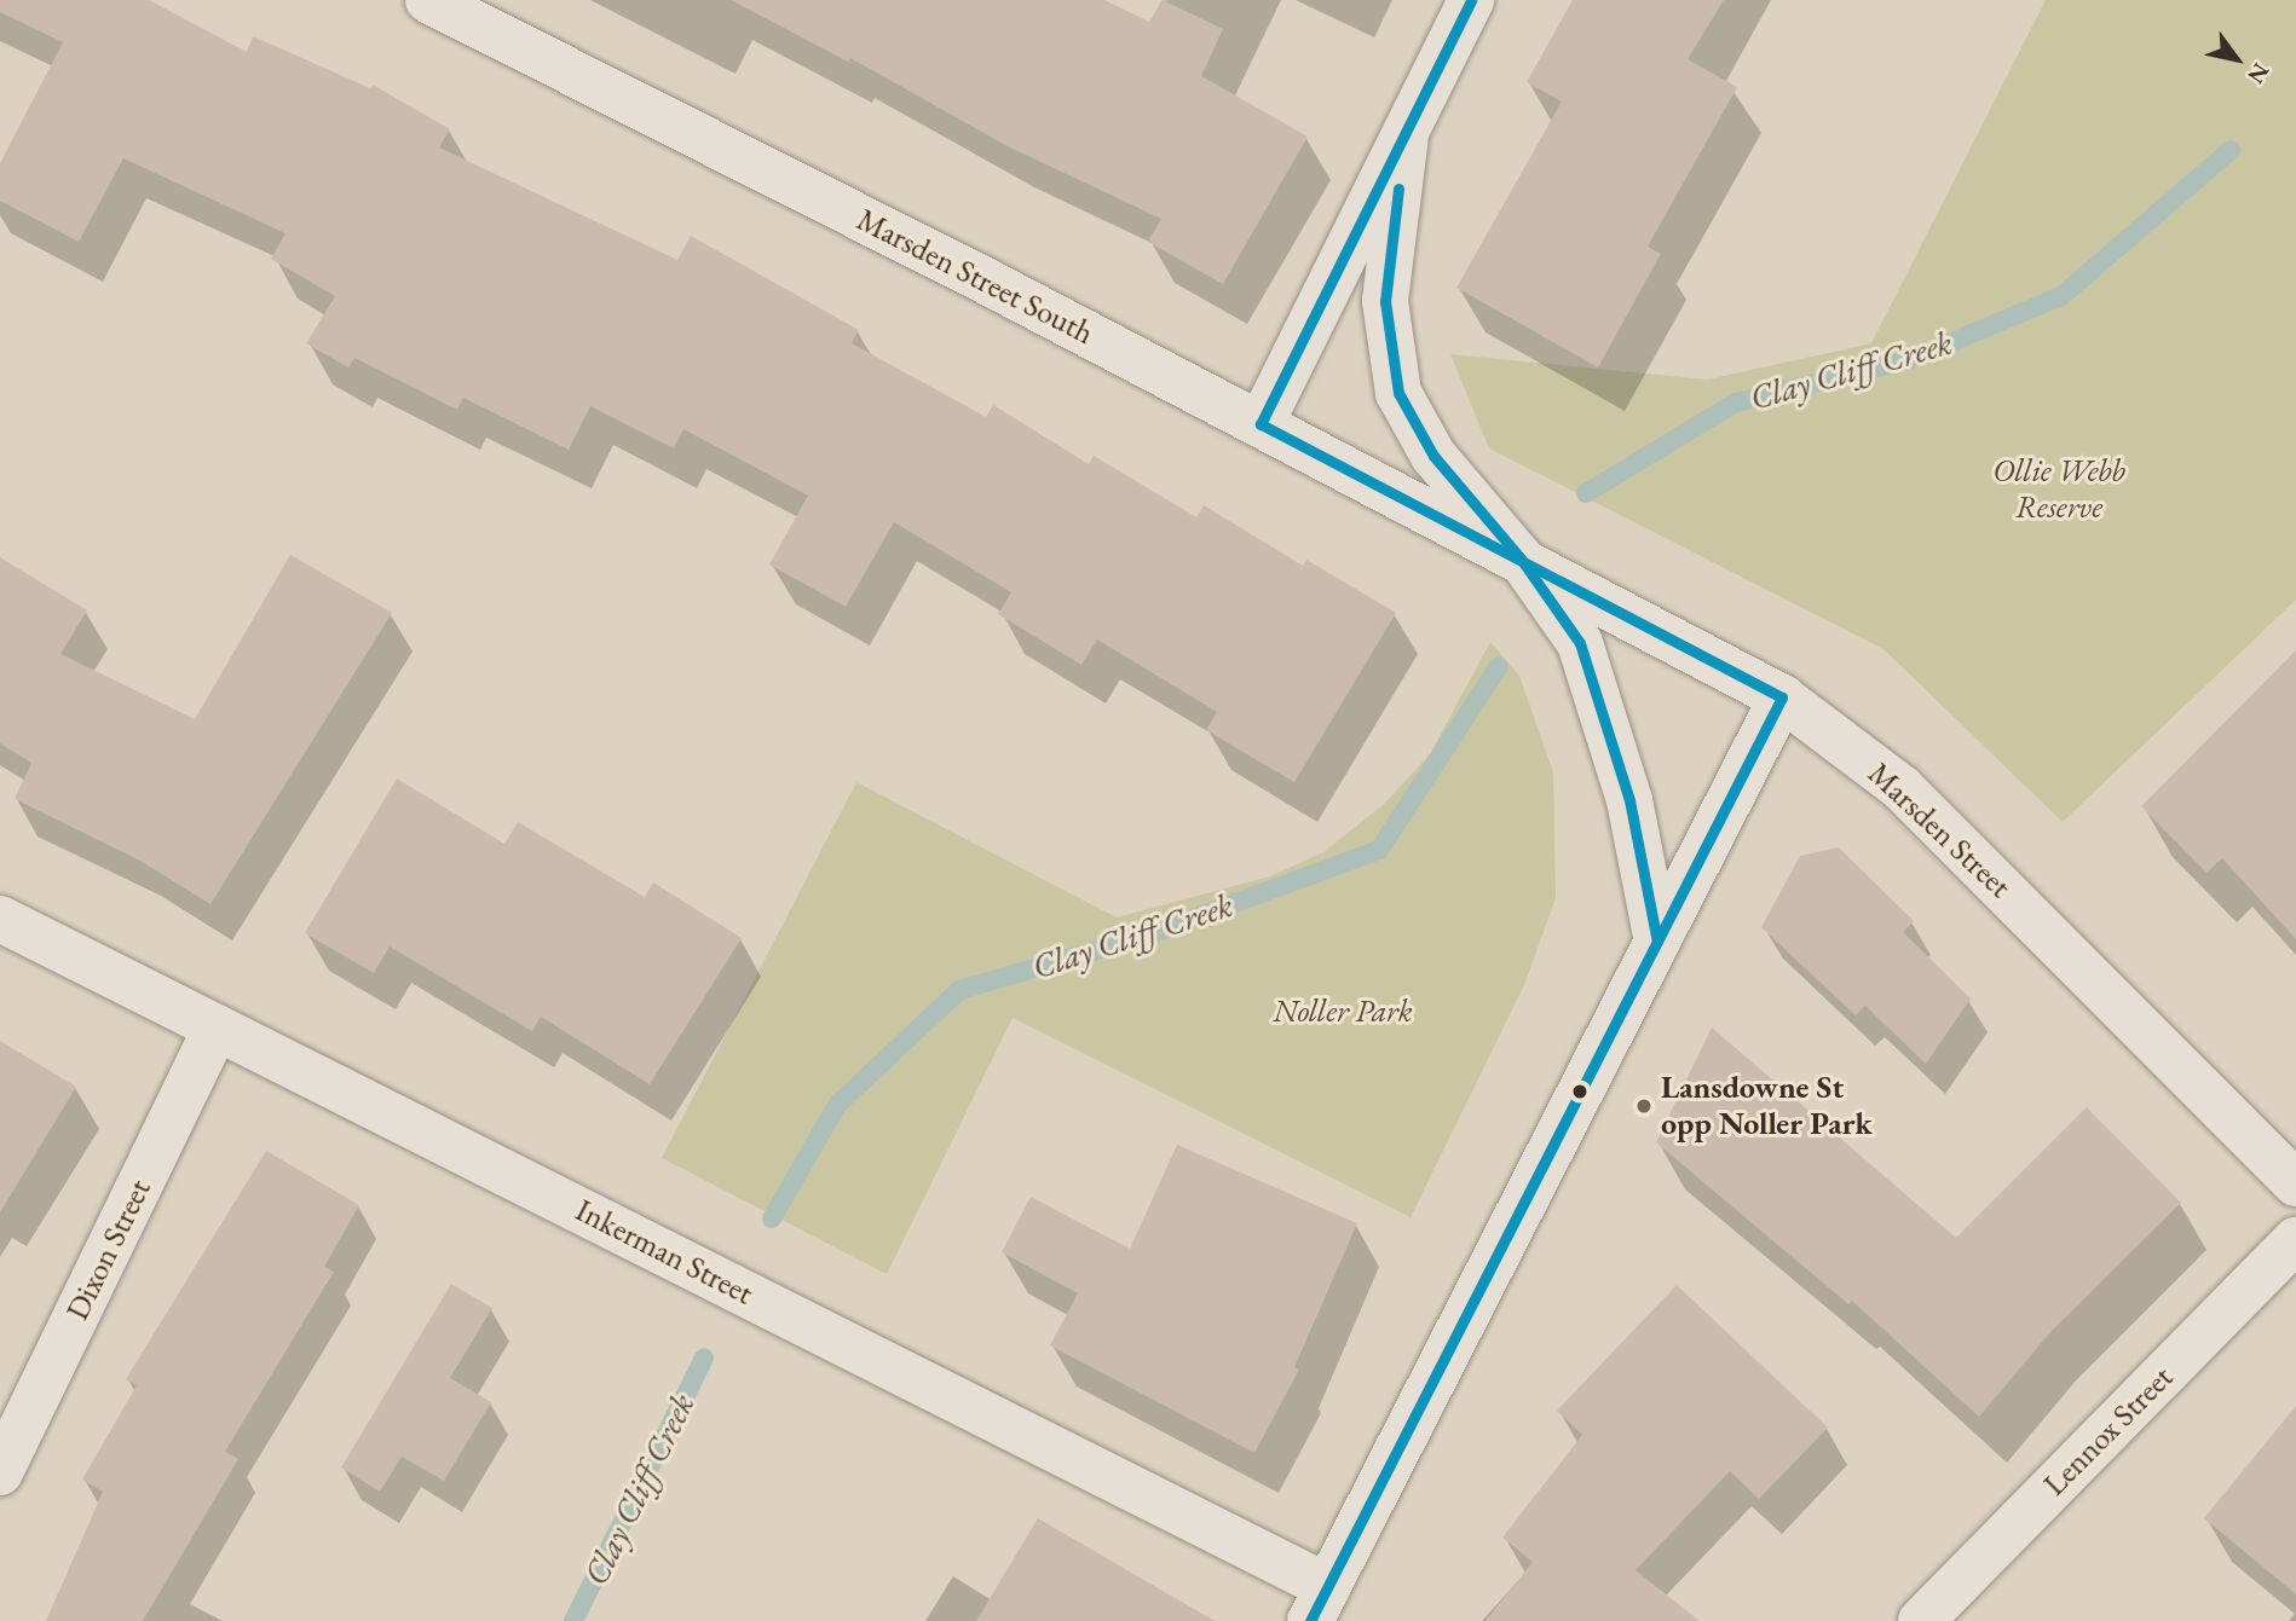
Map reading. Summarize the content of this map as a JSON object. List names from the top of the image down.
{
  "streets": {
    "street": [
      "Marsden Street South",
      "Marsden Street",
      "Dixon Street",
      "Inkerman Street",
      "Lennox Street"
    ]
  },
  "crossings": [
    ["Marsden Street South", "Marsden Street"],
    ["Dixon Street", "Inkerman Street"]
  ],
  "water": ["Clay Cliff Creek"],
  "parks": ["Ollie Webb Reserve", "Noller Park"],
  "places": ["Lansdowne St opp Noller Park"],
  "north": "bottom right"
}
